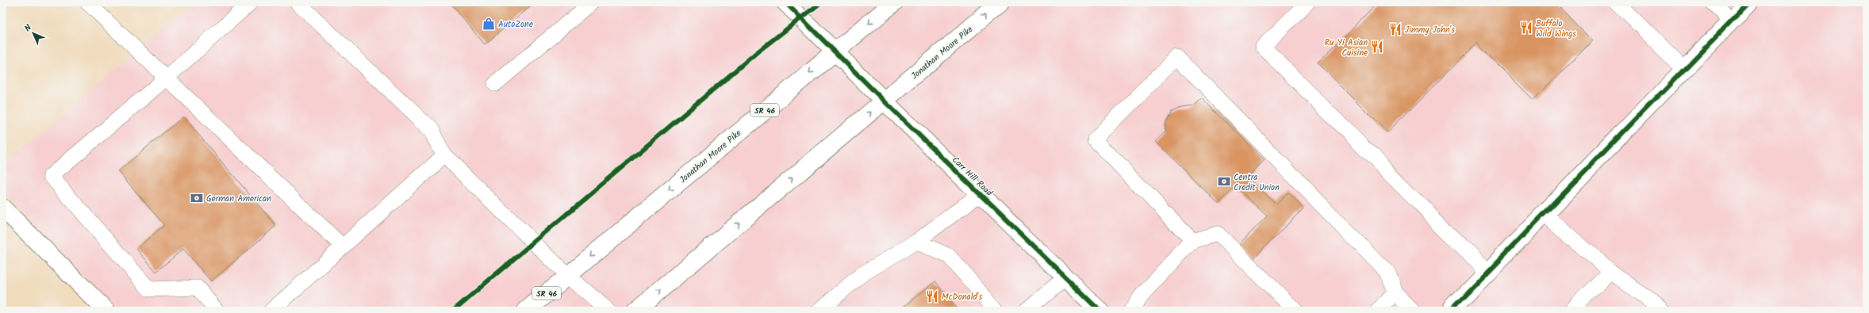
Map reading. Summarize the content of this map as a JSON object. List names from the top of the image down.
{
  "streets": {
    "main road": ["Jonathan Moore Pike", "SR 46", "Carr Hill Road"]
  },
  "crossings": [
    ["Jonathan Moore Pike", "Carr Hill Road"]
  ],
  "places": {
    "shop": ["AutoZone"],
    "restaurant": [
      "Buffalo Wild Wings",
      "Jimmy John's",
      "Ru Yi Asian Cuisine",
      "McDonald's"
    ],
    "bank": ["Centra Credit Union", "German American"]
  },
  "north": "top left"
}
